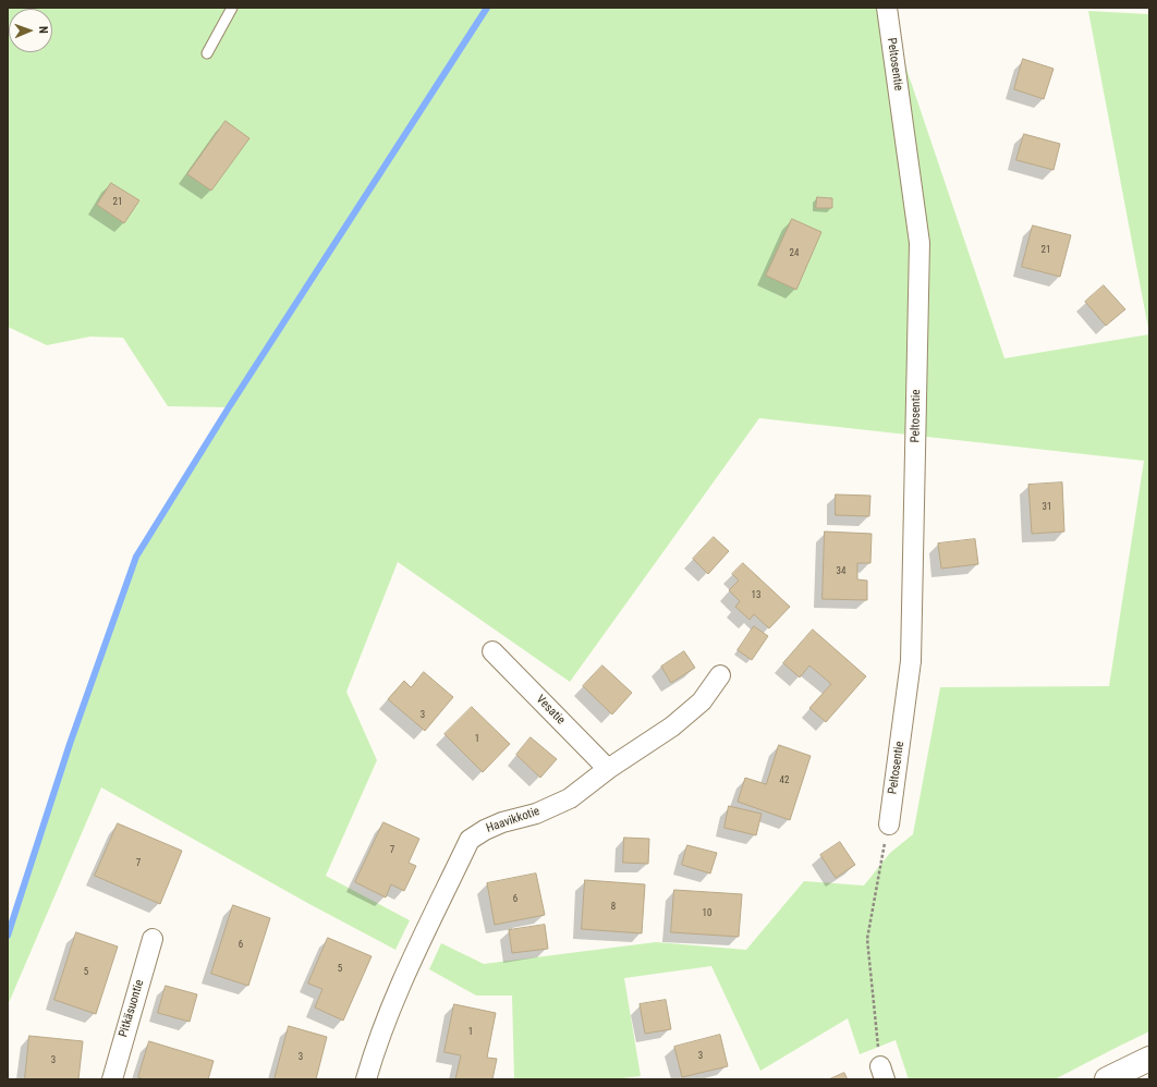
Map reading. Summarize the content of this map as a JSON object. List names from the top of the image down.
{
  "streets": {
    "street": [
      "Peltosentie",
      "Vesatie",
      "Haavikkotie",
      "Pitkäsuontie"
    ]
  },
  "crossings": [
    ["Vesatie", "Haavikkotie"]
  ],
  "house_numbers": [
    "21",
    "21",
    "24",
    "31",
    "34",
    "13",
    "3",
    "1",
    "42",
    "7",
    "7",
    "6",
    "8",
    "10",
    "6",
    "5",
    "5",
    "1",
    "3",
    "3",
    "3"
  ],
  "north": "right"
}
